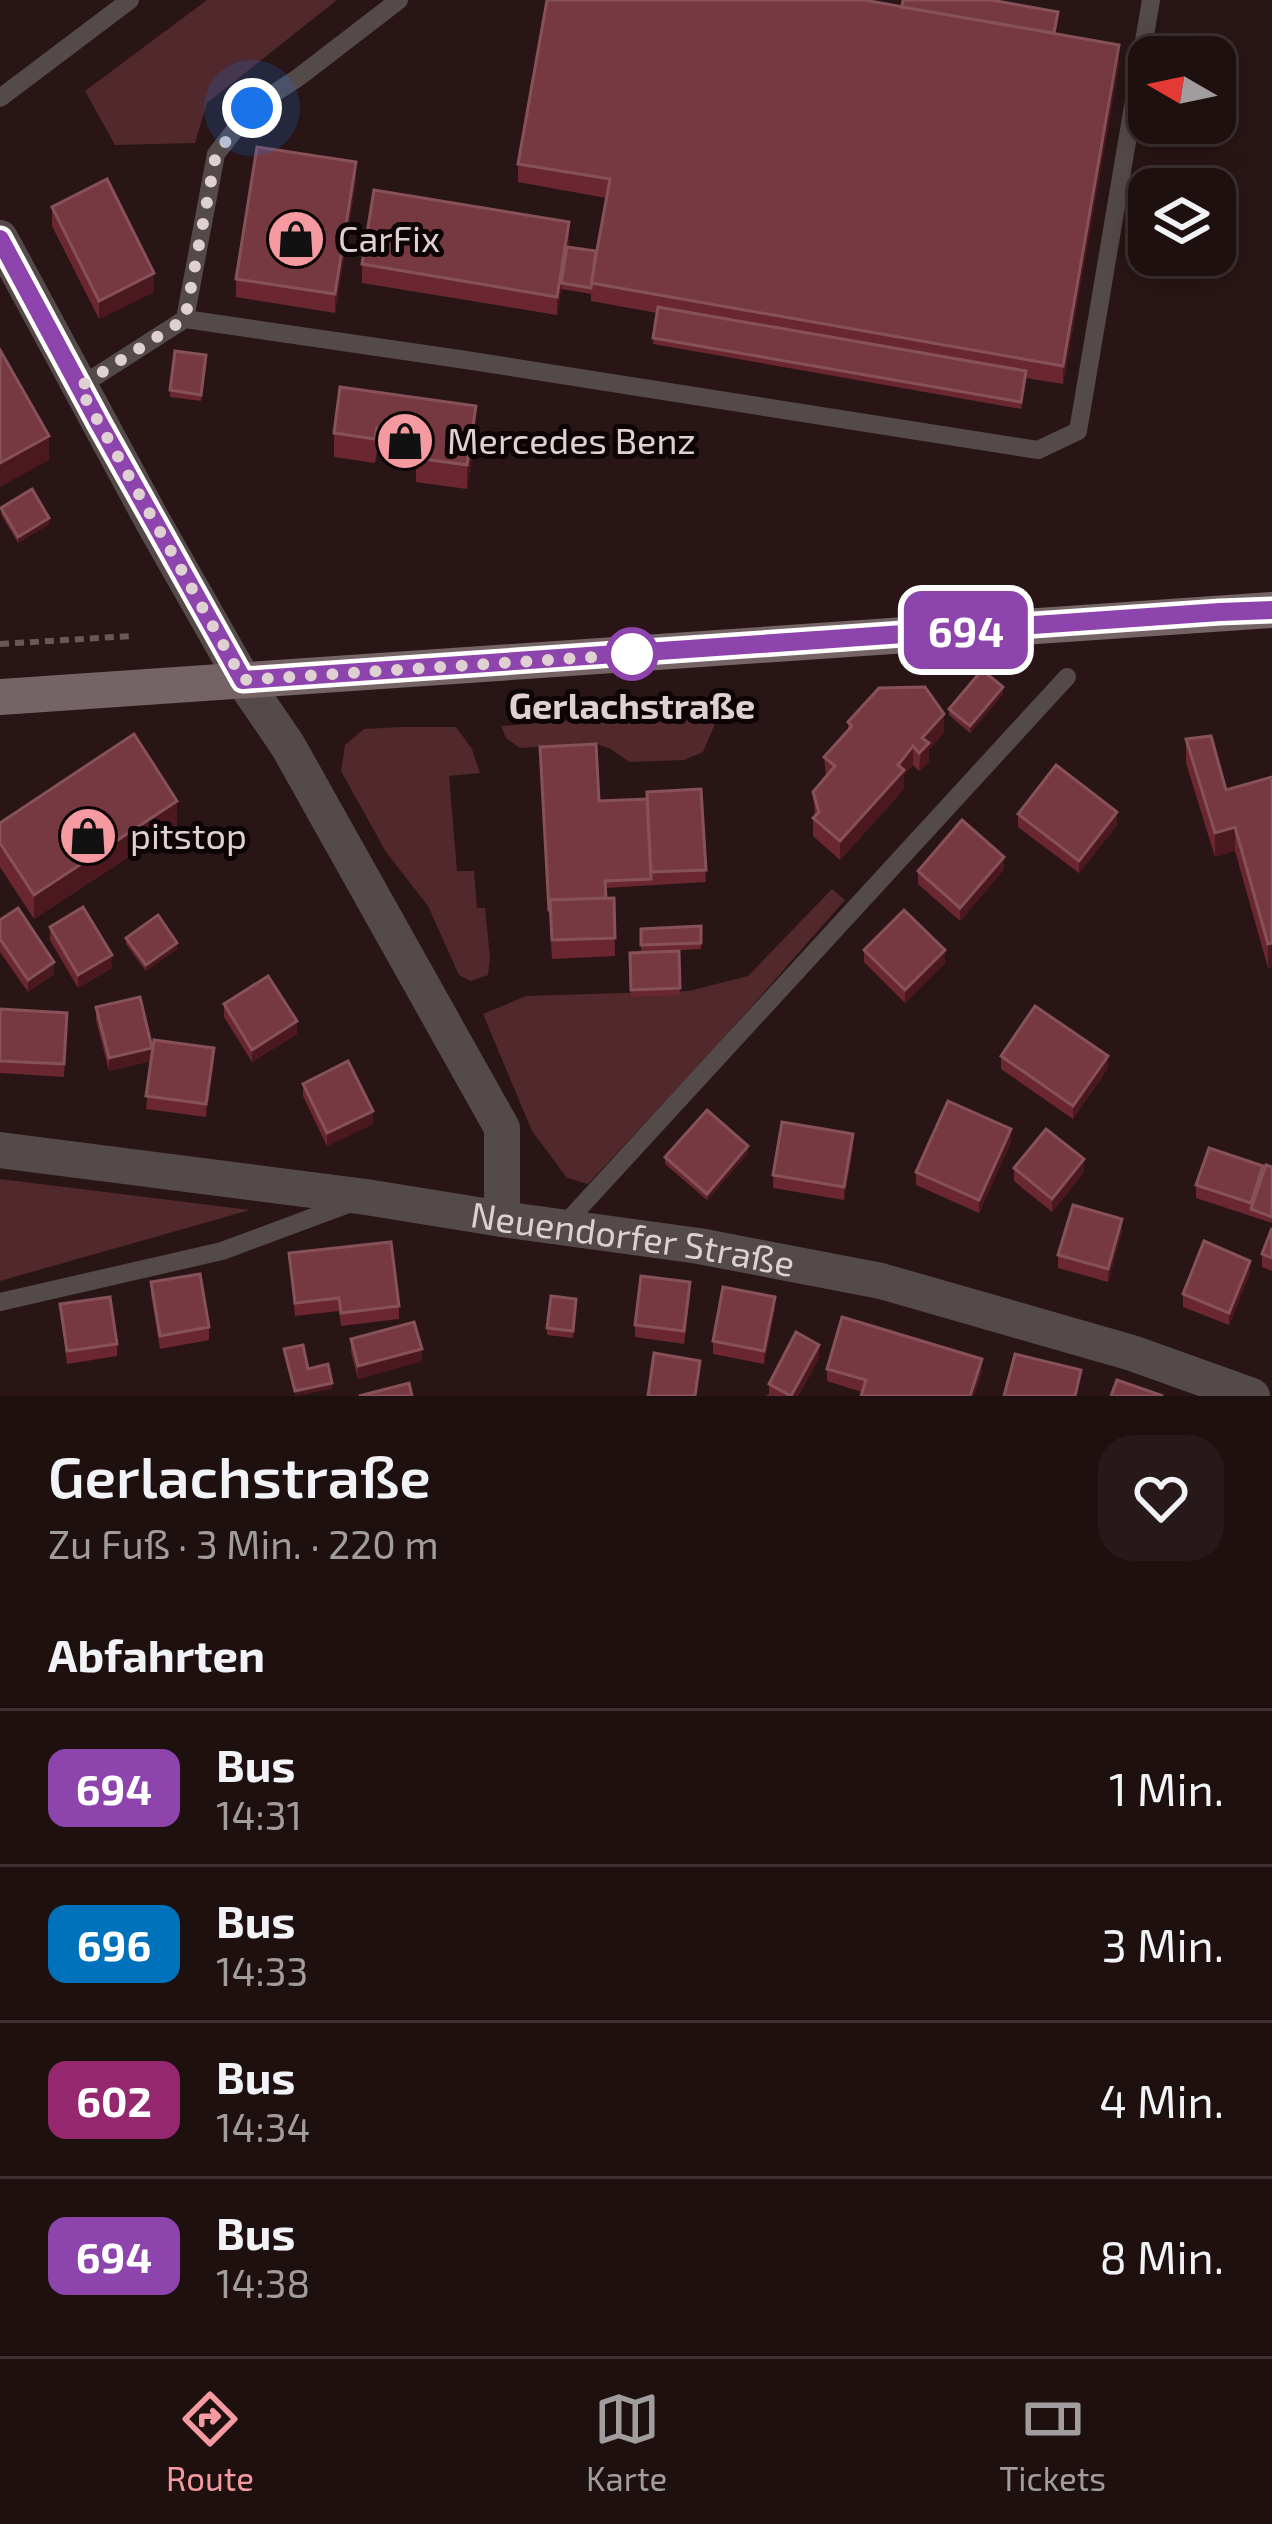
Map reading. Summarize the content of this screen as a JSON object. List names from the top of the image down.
{
  "streets": {
    "street": ["Neuendorfer Straße"]
  },
  "places": {
    "shop": ["CarFix", "Mercedes Benz", "pitstop"],
    "other": ["Gerlachstraße"]
  },
  "lines": ["bus line 694"],
  "north": "left",
  "page": {
    "on_map": "694",
    "heading": [
      ["Gerlachstraße", "Zu Fuß · 3 Min. · 220 m"],
      "Abfahrten"
    ],
    "list": [
      {
        "mark": "694",
        "name": "Bus",
        "note": "14:31",
        "value": "1 Min."
      },
      {
        "mark": "696",
        "name": "Bus",
        "note": "14:33",
        "value": "3 Min."
      },
      {
        "mark": "602",
        "name": "Bus",
        "note": "14:34",
        "value": "4 Min."
      },
      {
        "mark": "694",
        "name": "Bus",
        "note": "14:38",
        "value": "8 Min."
      }
    ],
    "tabs": ["Route", "Karte", "Tickets"]
  }
}
